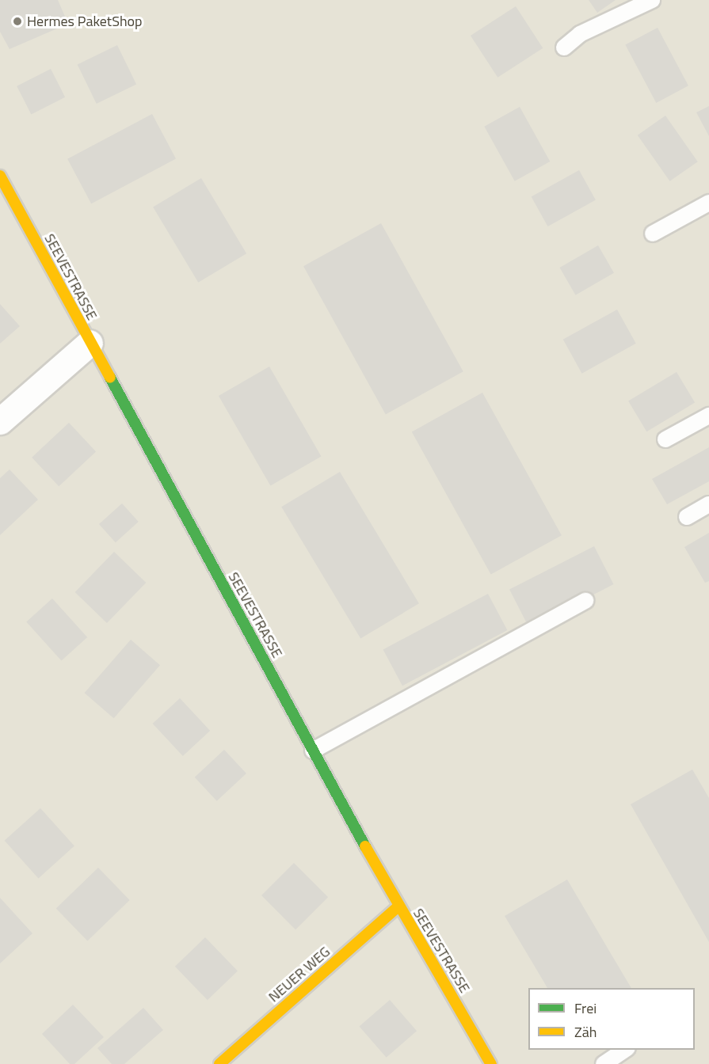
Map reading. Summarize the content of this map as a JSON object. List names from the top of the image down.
{
  "streets": {
    "street": ["SEEVESTRASSE", "NEUER WEG"]
  },
  "crossings": [
    ["SEEVESTRASSE", "NEUER WEG"]
  ],
  "places": ["Hermes PaketShop"],
  "legend": ["Frei", "Zäh"]
}
